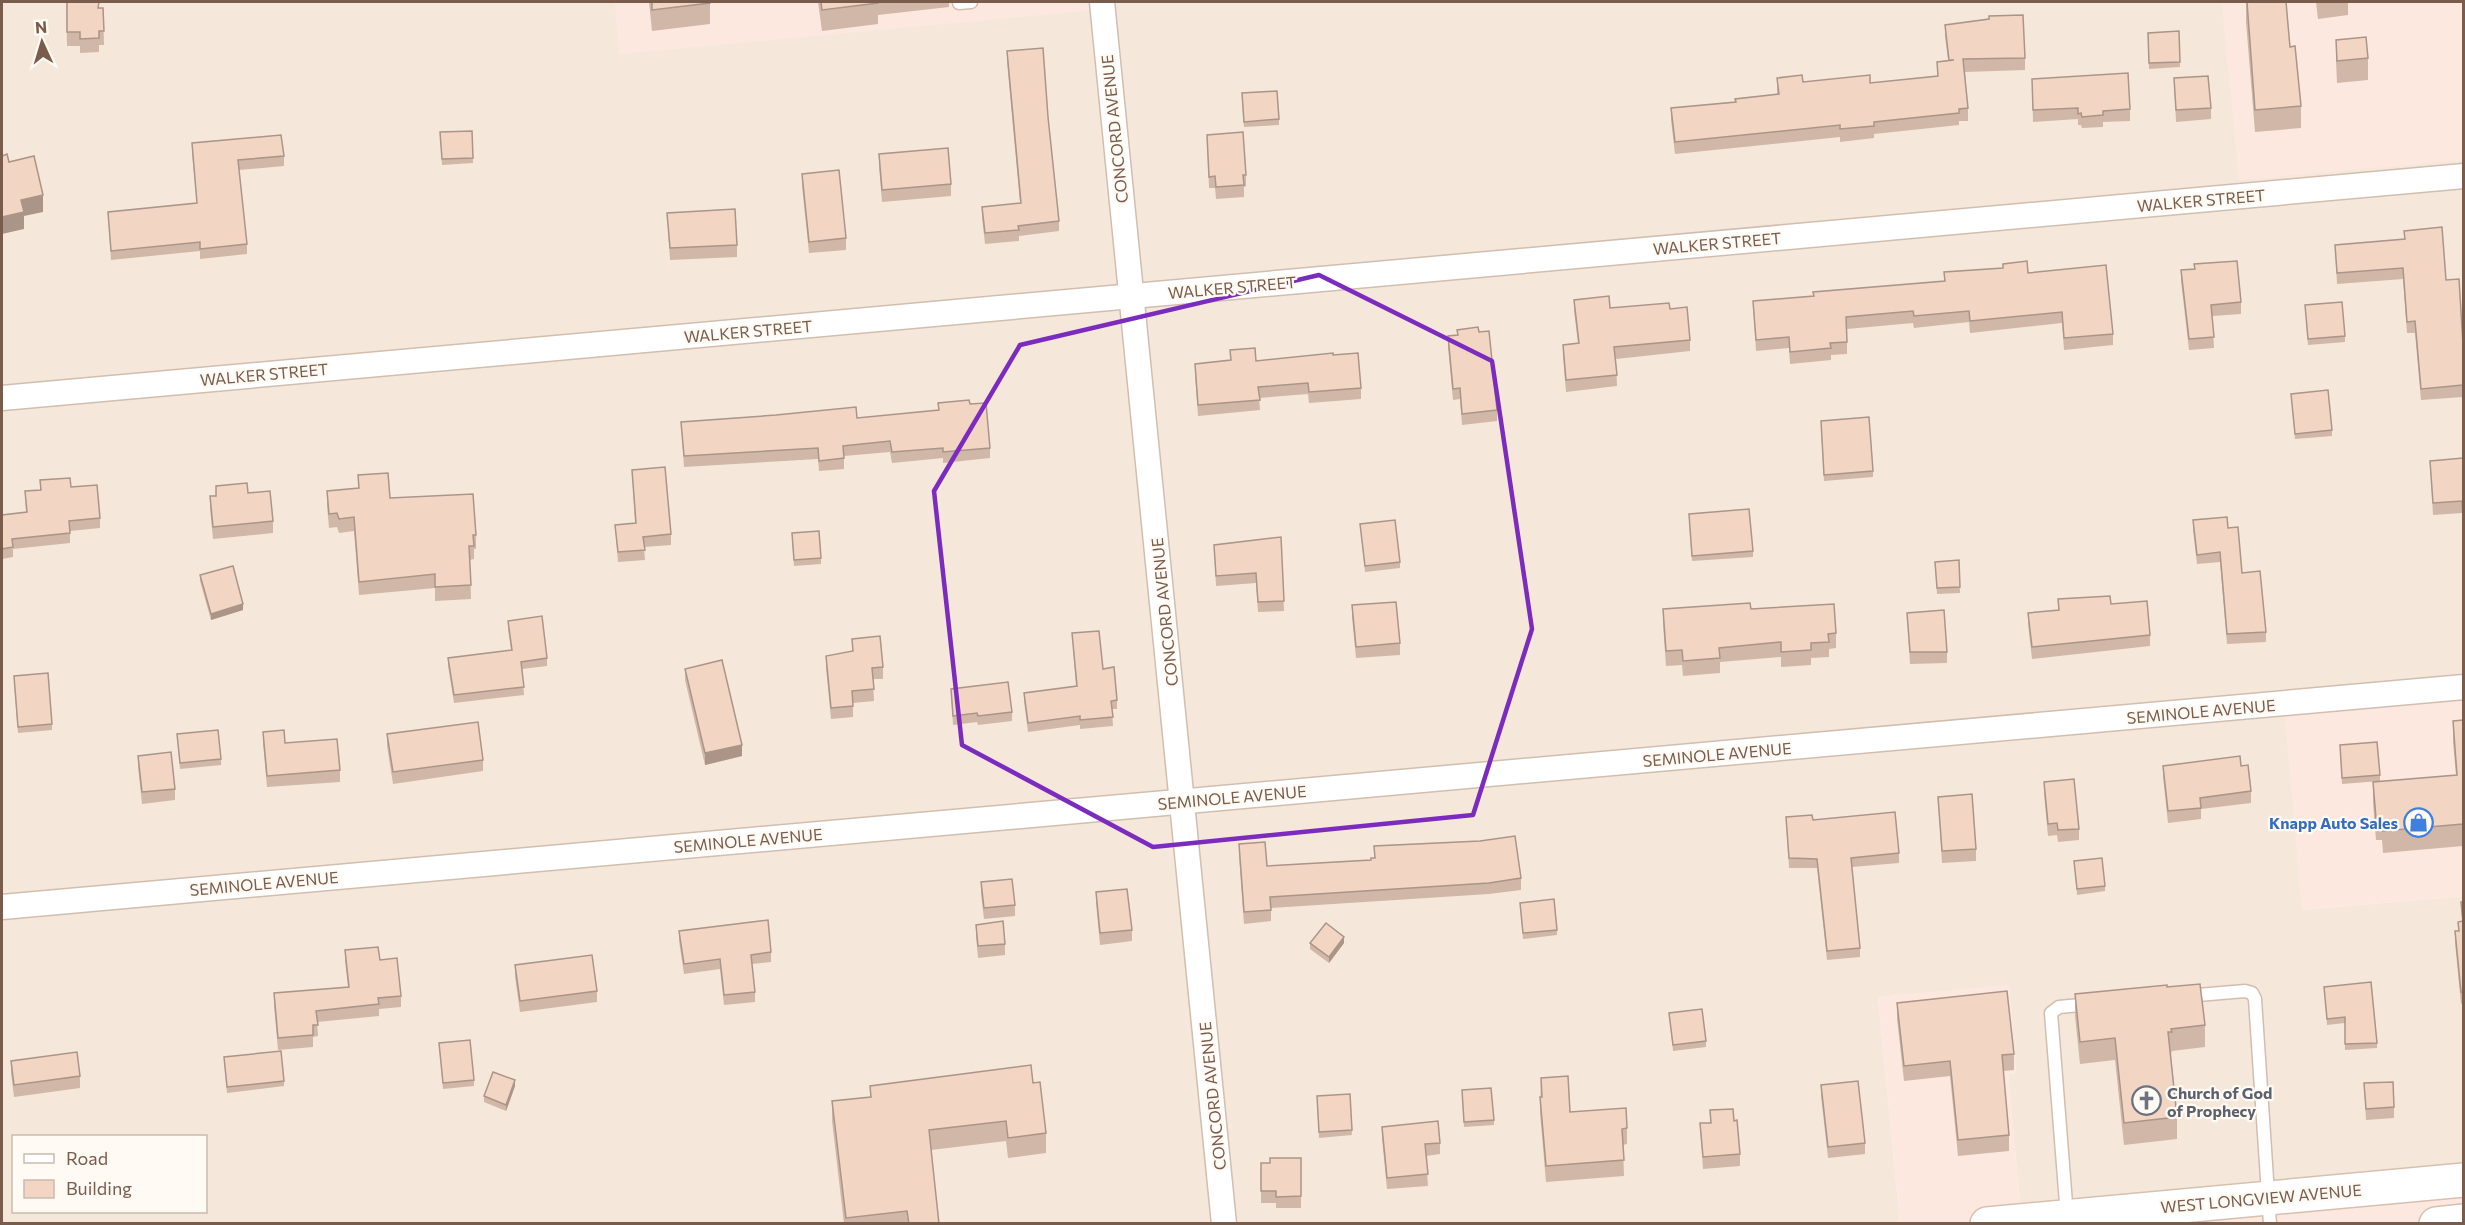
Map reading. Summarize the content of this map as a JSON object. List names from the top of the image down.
{
  "streets": {
    "street": [
      "CONCORD AVENUE",
      "WALKER STREET",
      "SEMINOLE AVENUE",
      "WEST LONGVIEW AVENUE"
    ]
  },
  "crossings": [
    ["CONCORD AVENUE", "WALKER STREET"],
    ["CONCORD AVENUE", "SEMINOLE AVENUE"]
  ],
  "places": {
    "shop": ["Knapp Auto Sales"],
    "church": ["Church of God of Prophecy"]
  },
  "legend": ["Road", "Building"],
  "north": "top"
}
